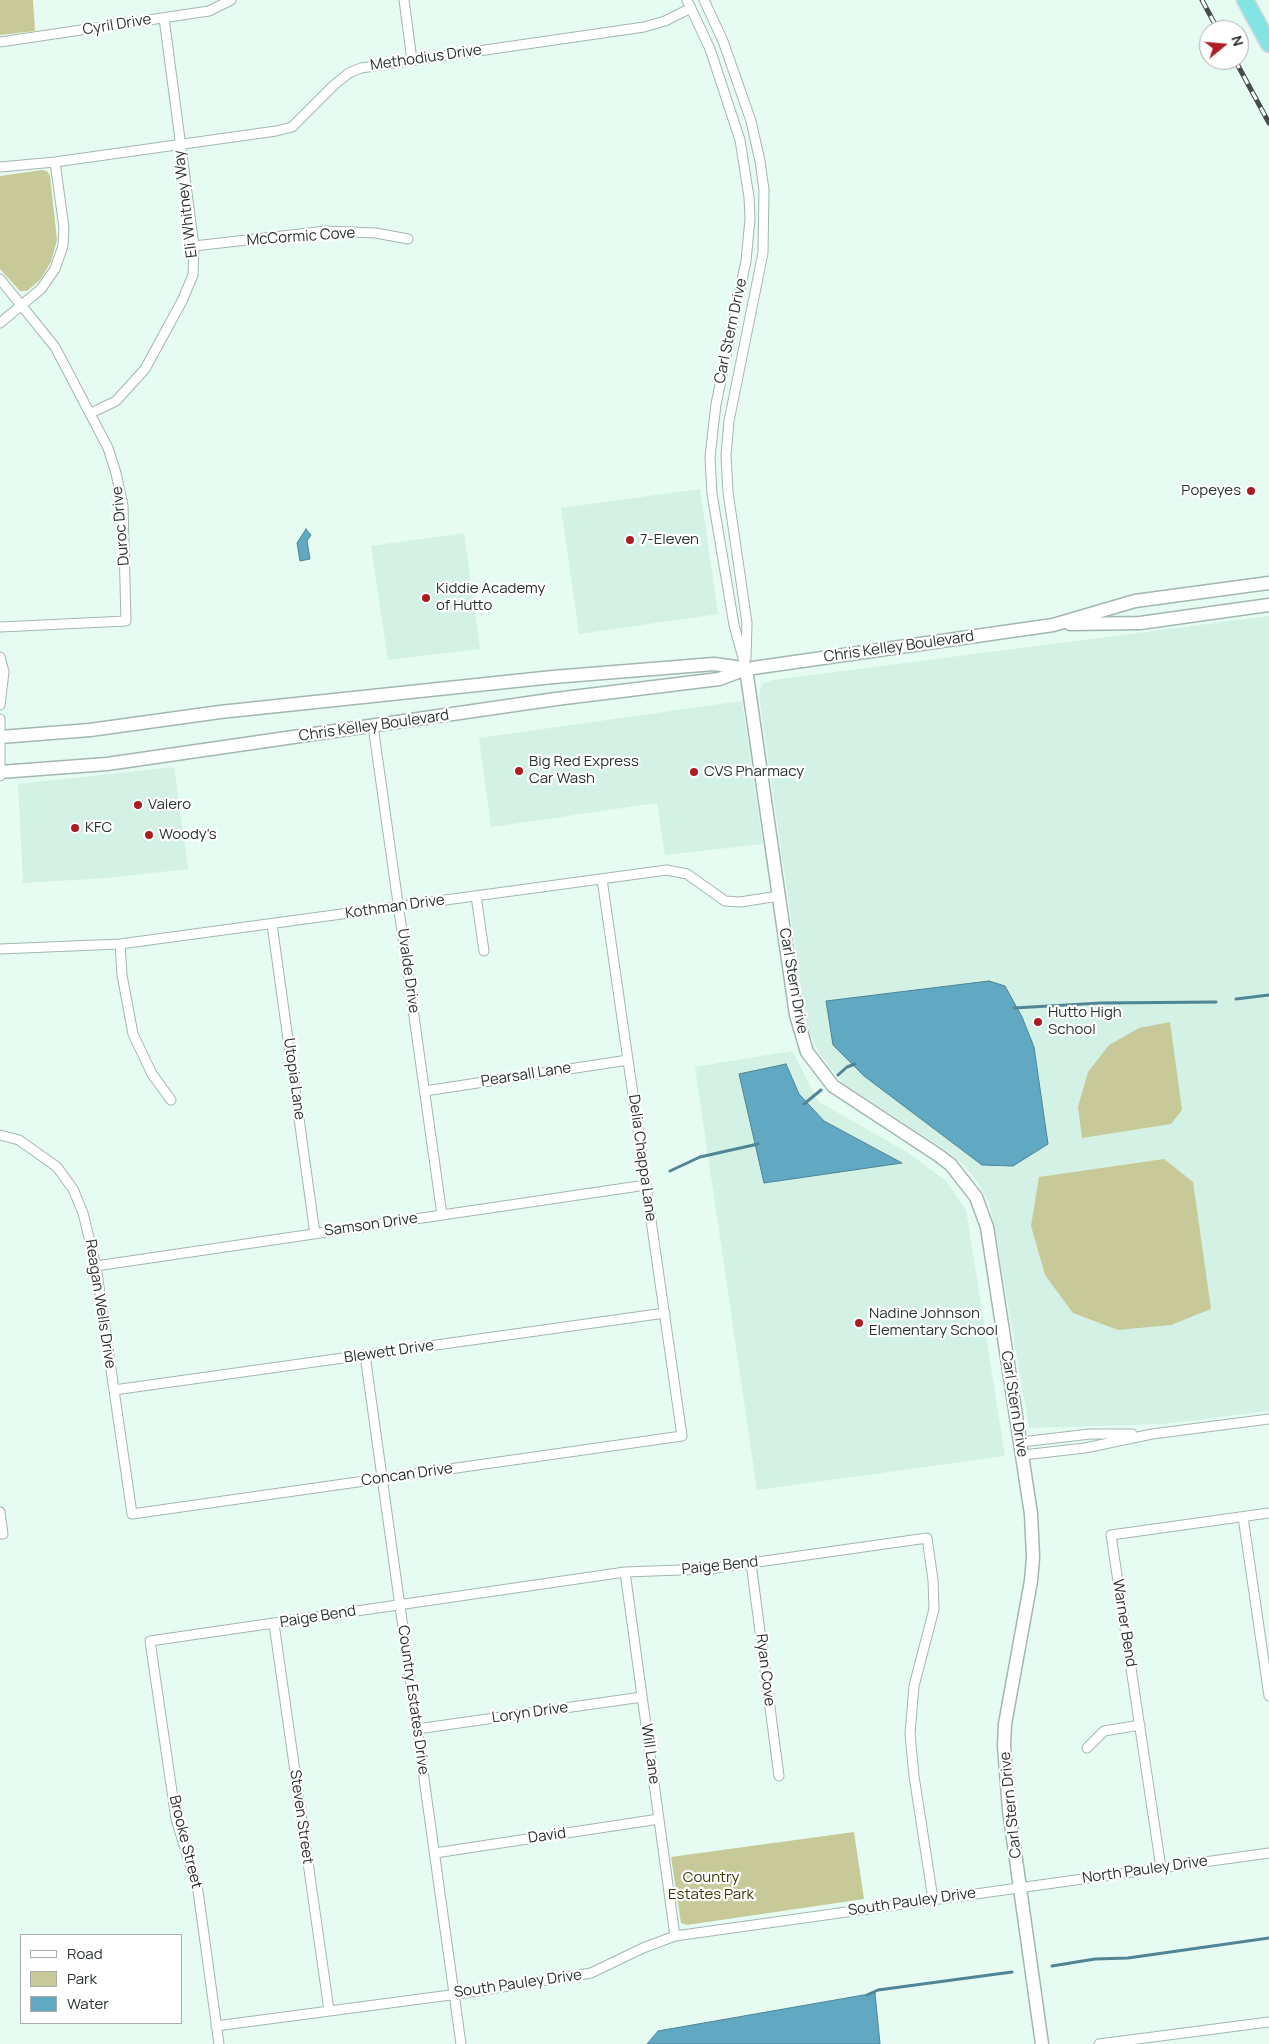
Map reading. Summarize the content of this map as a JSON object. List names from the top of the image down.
{
  "streets": {
    "main road": ["Carl Stern Drive", "Chris Kelley Boulevard"],
    "street": [
      "Cyril Drive",
      "Methodius Drive",
      "Eli Whitney Way",
      "McCormic Cove",
      "Duroc Drive",
      "Kothman Drive",
      "Uvalde Drive",
      "Pearsall Lane",
      "Utopia Lane",
      "Delia Chappa Lane",
      "Samson Drive",
      "Reagan Wells Drive",
      "Blewett Drive",
      "Concan Drive",
      "Paige Bend",
      "Warner Bend",
      "Ryan Cove",
      "Country Estates Drive",
      "Loryn Drive",
      "Will Lane",
      "Steven Street",
      "David",
      "Brooke Street",
      "North Pauley Drive",
      "South Pauley Drive"
    ]
  },
  "crossings": [
    ["Cyril Drive", "Eli Whitney Way"],
    ["Methodius Drive", "Eli Whitney Way"],
    ["Methodius Drive", "Carl Stern Drive"],
    ["Eli Whitney Way", "McCormic Cove"],
    ["Eli Whitney Way", "Duroc Drive"],
    ["Carl Stern Drive", "Chris Kelley Boulevard"],
    ["Carl Stern Drive", "Kothman Drive"],
    ["Carl Stern Drive", "North Pauley Drive"],
    ["Carl Stern Drive", "South Pauley Drive"],
    ["Chris Kelley Boulevard", "Uvalde Drive"],
    ["Kothman Drive", "Uvalde Drive"],
    ["Kothman Drive", "Utopia Lane"],
    ["Kothman Drive", "Delia Chappa Lane"],
    ["Uvalde Drive", "Pearsall Lane"],
    ["Uvalde Drive", "Samson Drive"],
    ["Pearsall Lane", "Delia Chappa Lane"],
    ["Utopia Lane", "Samson Drive"],
    ["Delia Chappa Lane", "Samson Drive"],
    ["Delia Chappa Lane", "Blewett Drive"],
    ["Delia Chappa Lane", "Concan Drive"],
    ["Samson Drive", "Reagan Wells Drive"],
    ["Reagan Wells Drive", "Blewett Drive"],
    ["Reagan Wells Drive", "Concan Drive"],
    ["Blewett Drive", "Country Estates Drive"],
    ["Concan Drive", "Country Estates Drive"],
    ["Paige Bend", "Ryan Cove"],
    ["Paige Bend", "Country Estates Drive"],
    ["Paige Bend", "Will Lane"],
    ["Paige Bend", "Steven Street"],
    ["Paige Bend", "Brooke Street"],
    ["Paige Bend", "South Pauley Drive"],
    ["Warner Bend", "North Pauley Drive"],
    ["Country Estates Drive", "Loryn Drive"],
    ["Country Estates Drive", "David"],
    ["Country Estates Drive", "South Pauley Drive"],
    ["Loryn Drive", "Will Lane"],
    ["Will Lane", "David"],
    ["Will Lane", "South Pauley Drive"],
    ["Steven Street", "South Pauley Drive"],
    ["Brooke Street", "South Pauley Drive"],
    ["North Pauley Drive", "South Pauley Drive"]
  ],
  "parks": ["Country Estates Park"],
  "places": [
    "Popeyes",
    "7-Eleven",
    "Kiddie Academy of Hutto",
    "Big Red Express Car Wash",
    "CVS Pharmacy",
    "Valero",
    "KFC",
    "Woody's",
    "Hutto High School",
    "Nadine Johnson Elementary School"
  ],
  "legend": ["Road", "Park", "Water"],
  "north": "right"
}
